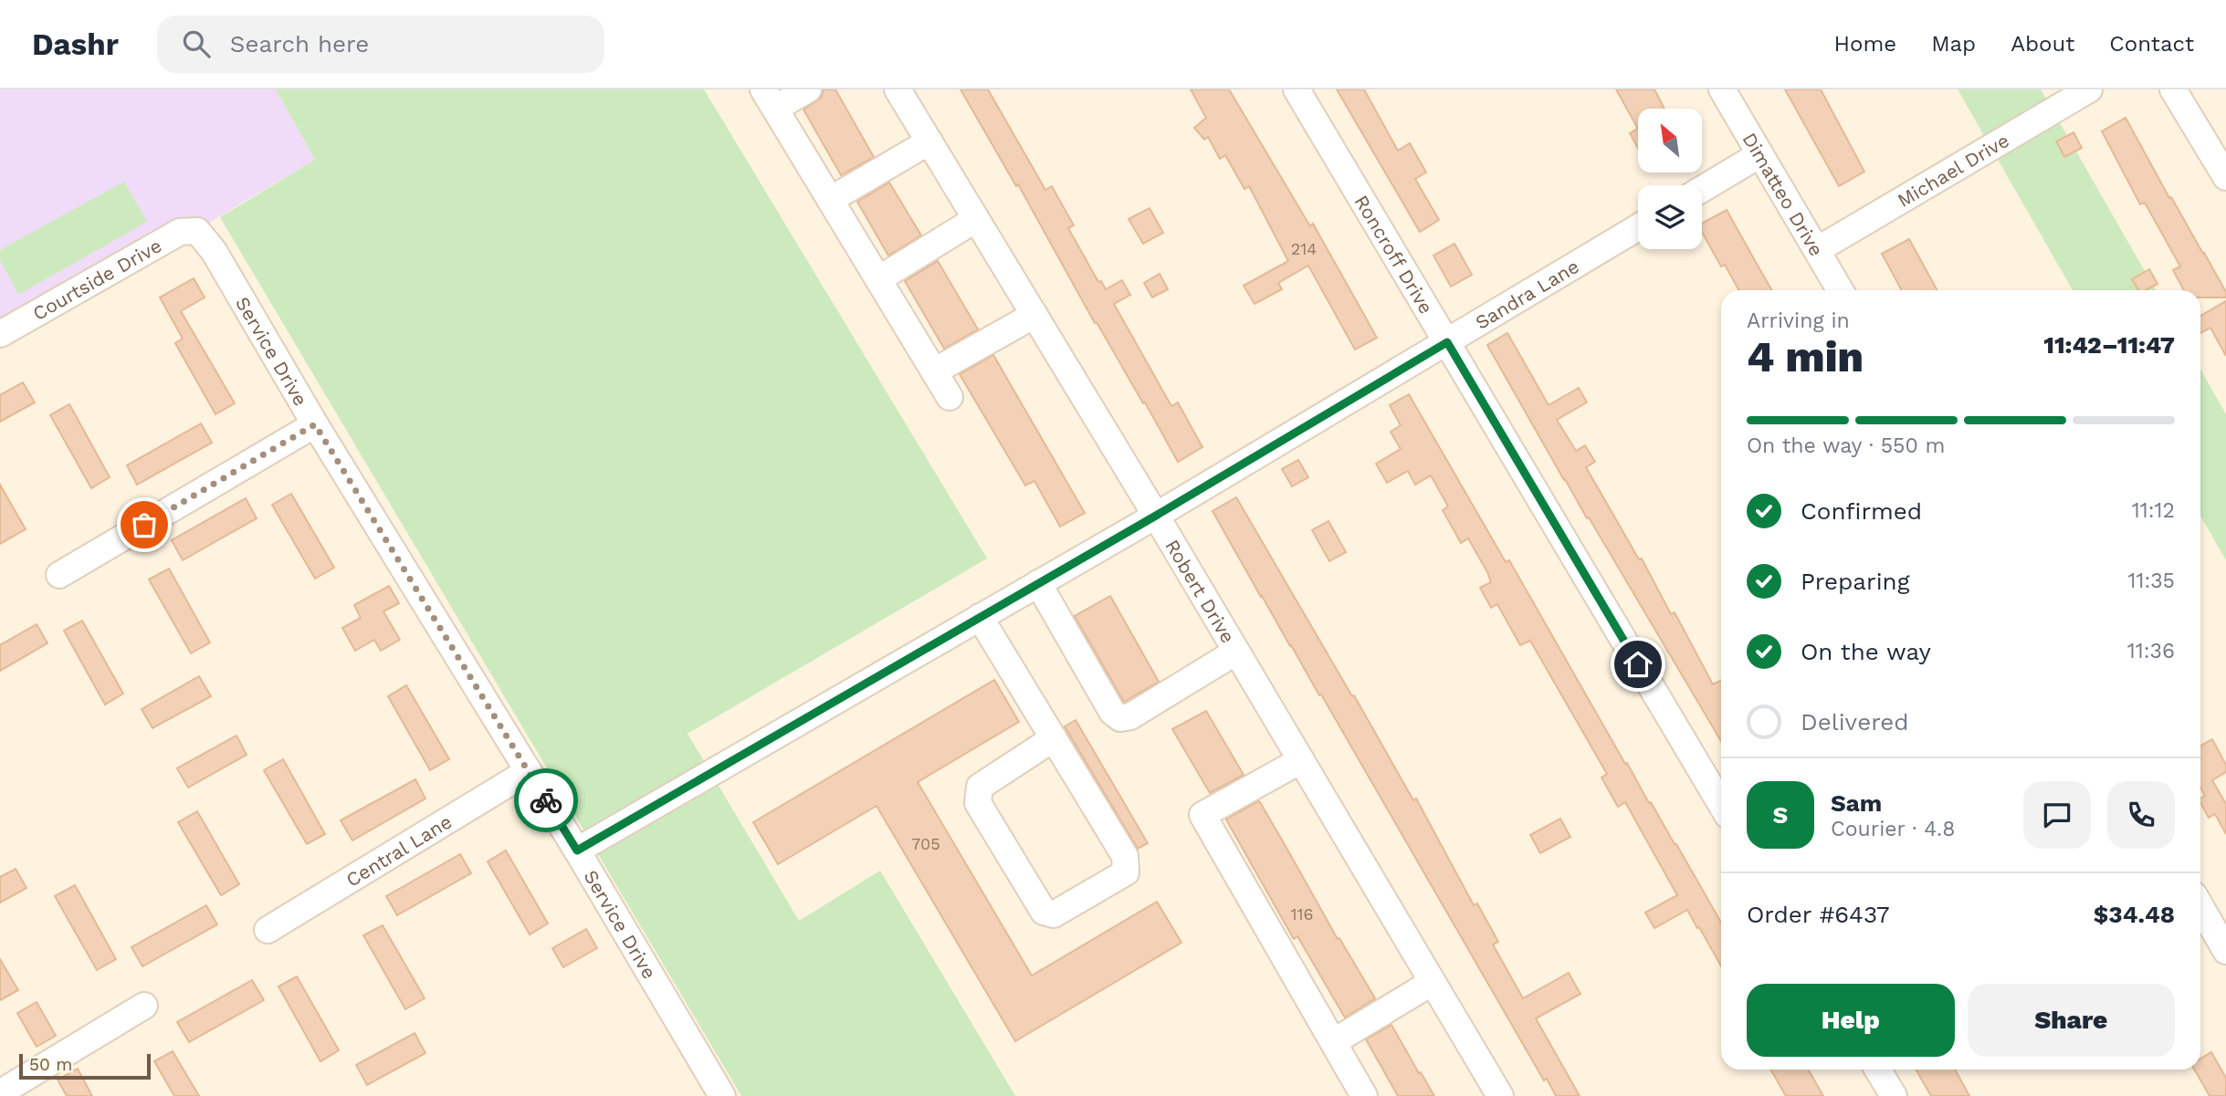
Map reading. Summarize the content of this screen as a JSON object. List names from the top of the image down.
{
  "streets": {
    "street": [
      "Michael Drive",
      "Dimatteo Drive",
      "Roncroff Drive",
      "Courtside Drive",
      "Sandra Lane",
      "Service Drive",
      "Robert Drive",
      "Central Lane"
    ]
  },
  "crossings": [
    ["Michael Drive", "Dimatteo Drive"],
    ["Roncroff Drive", "Sandra Lane"],
    ["Courtside Drive", "Service Drive"],
    ["Sandra Lane", "Service Drive"],
    ["Sandra Lane", "Robert Drive"],
    ["Service Drive", "Central Lane"]
  ],
  "house_numbers": ["214", "705", "116"],
  "scale_bar": "50 m",
  "north": "top left",
  "page": {
    "header": "Dashr",
    "search": "Search here",
    "nav": [
      "Home",
      "Map",
      "About",
      "Contact"
    ],
    "heading": ["4 min", "Arriving in", "11:42–11:47"],
    "panel": [
      "Sam",
      "Courier · 4.8",
      "Order #6437",
      "$34.48"
    ],
    "bar": "On the way · 550 m",
    "list": [
      ["Confirmed", "11:12"],
      ["Preparing", "11:35"],
      ["On the way", "11:36"],
      "Delivered"
    ],
    "round": "S",
    "buttons": ["Help", "Share"],
    "scale": "50 m"
  }
}
